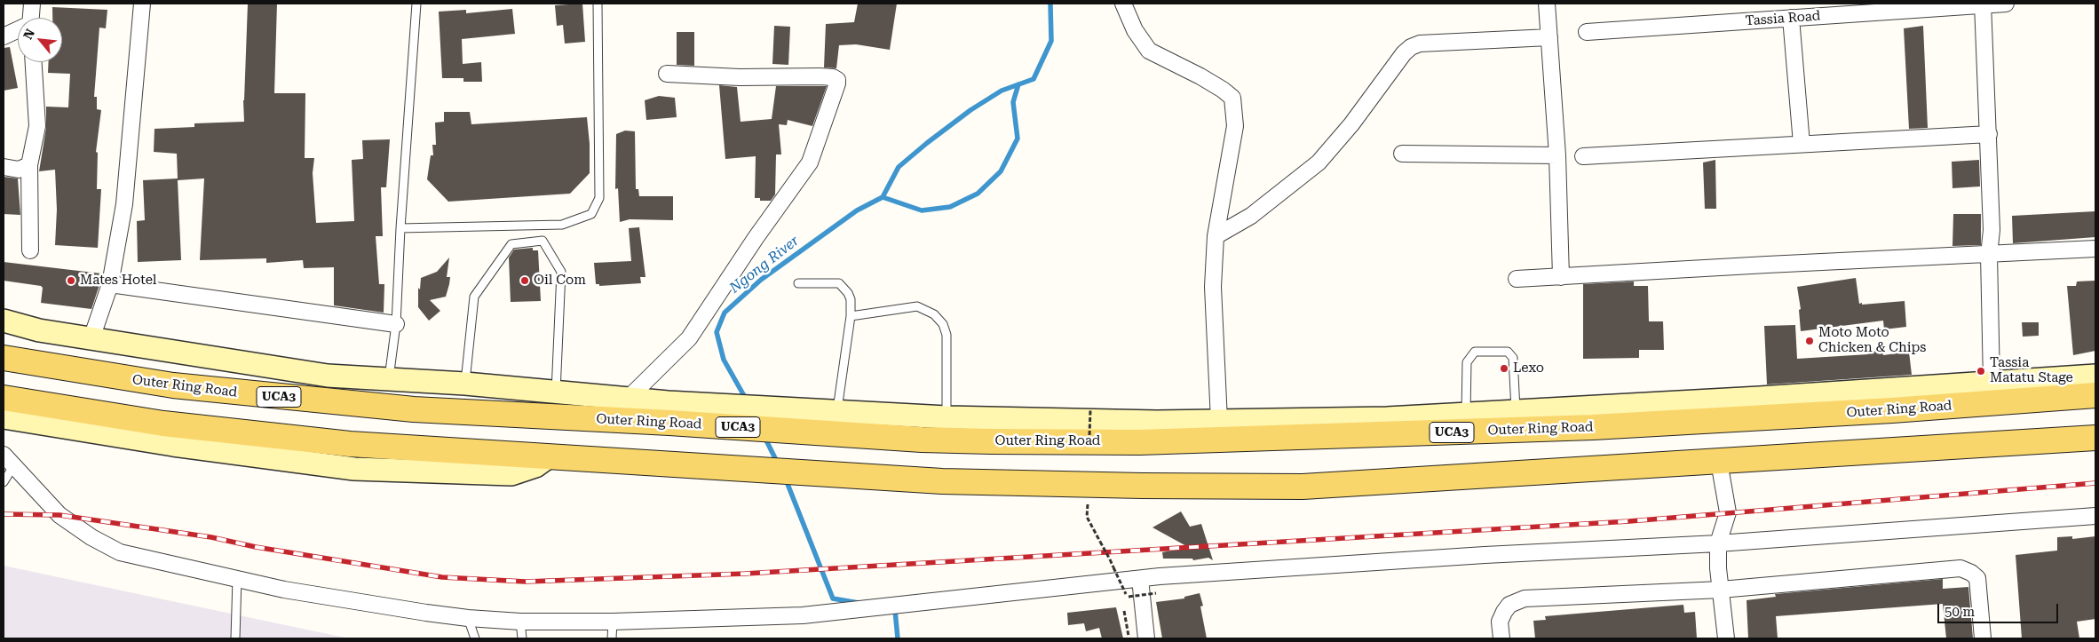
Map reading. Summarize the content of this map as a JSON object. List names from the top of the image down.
{
  "streets": {
    "main road": ["Outer Ring Road", "UCA3"],
    "street": ["Tassia Road"]
  },
  "crossings": [
    ["Outer Ring Road", "UCA3"]
  ],
  "water": ["Ngong River"],
  "places": [
    "Mates Hotel",
    "Oil Com",
    "Moto Moto Chicken & Chips",
    "Lexo",
    "Tassia Matatu Stage"
  ],
  "scale_bar": "50 m",
  "north": "top left"
}
